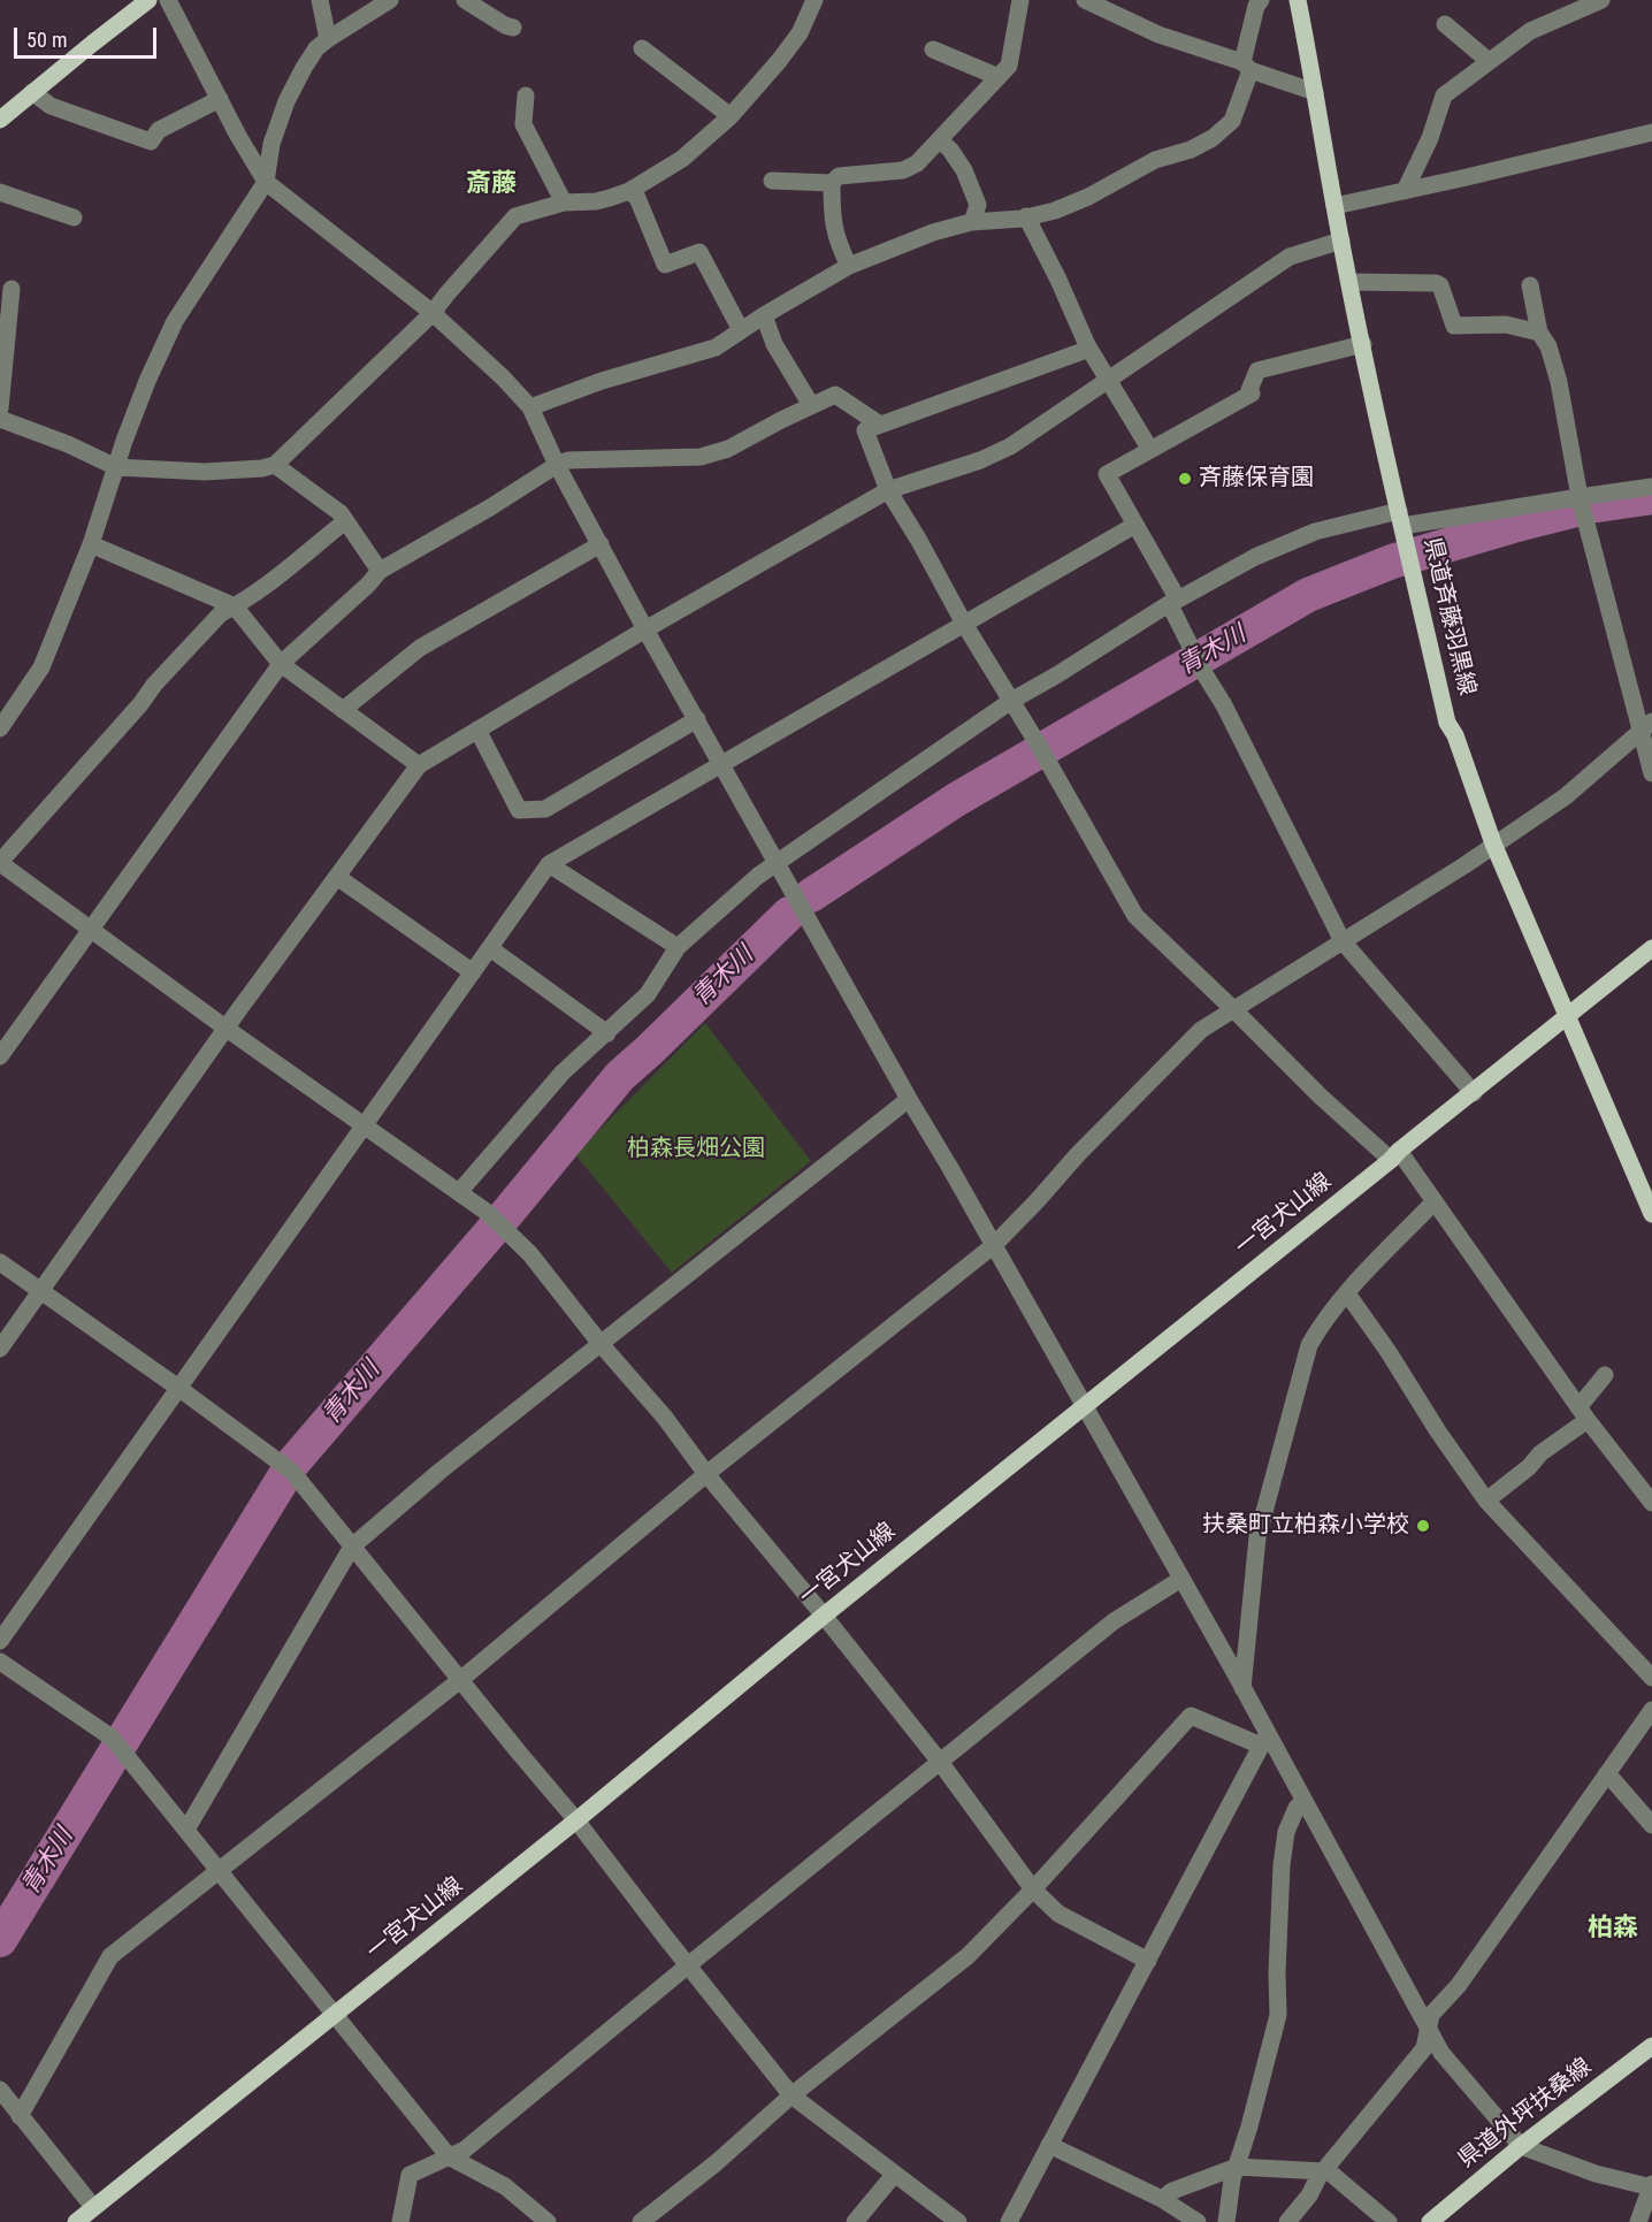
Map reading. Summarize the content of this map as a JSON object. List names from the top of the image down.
{
  "streets": {
    "main road": ["県道斉藤羽黒線", "一宮犬山線", "県道外坪扶桑線"]
  },
  "crossings": [
    ["県道斉藤羽黒線", "一宮犬山線"]
  ],
  "districts": ["斎藤", "柏森"],
  "water": ["青木川"],
  "parks": ["柏森長畑公園"],
  "places": ["斉藤保育園", "扶桑町立柏森小学校"],
  "scale_bar": "50 m"
}
